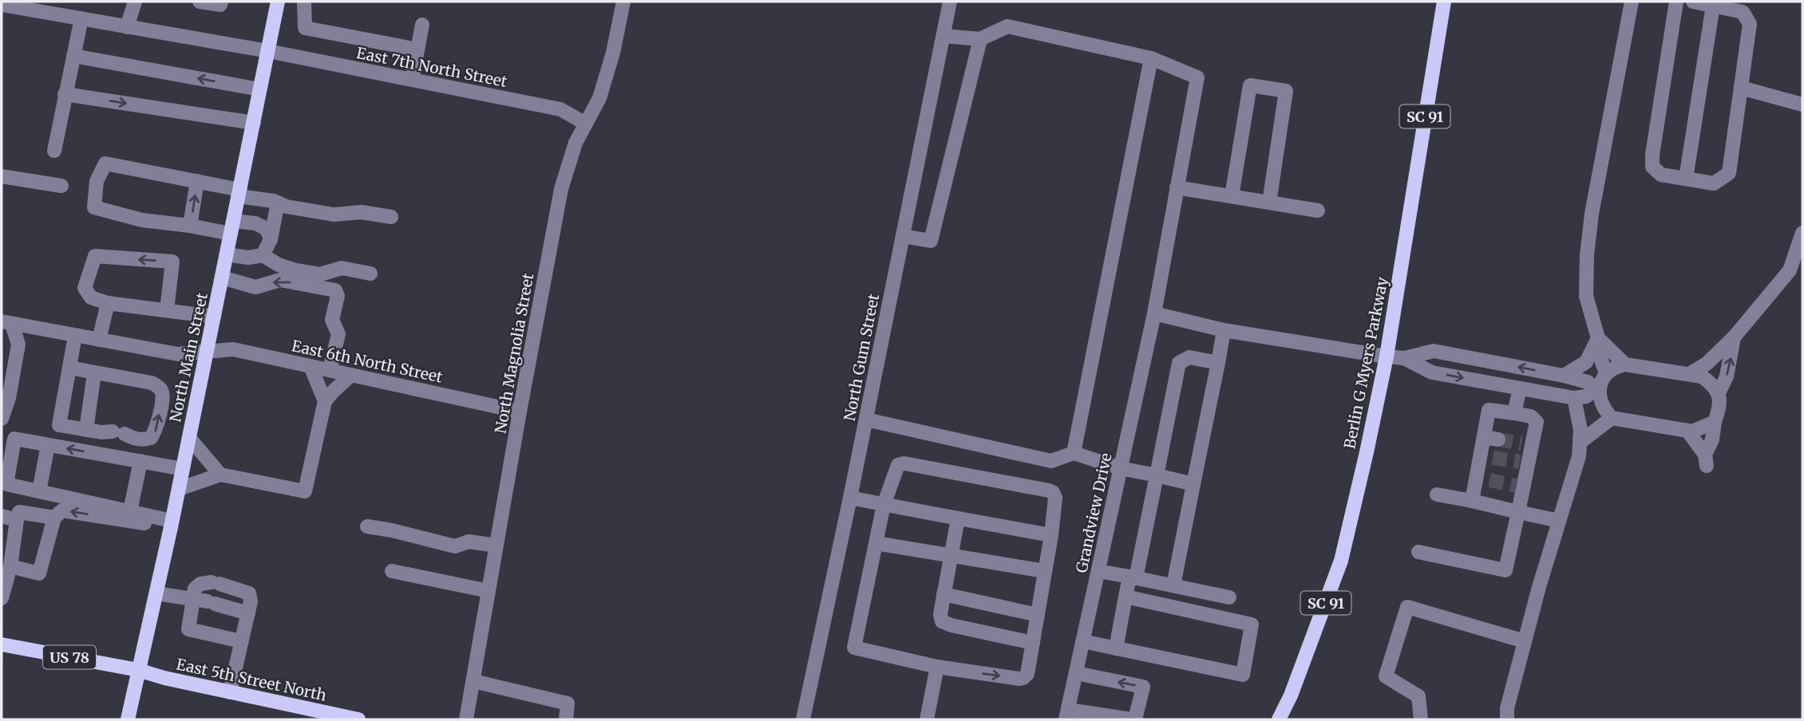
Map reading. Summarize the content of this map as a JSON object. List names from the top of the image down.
{
  "streets": {
    "main road": [
      "SC 91",
      "North Main Street",
      "Berlin G Myers Parkway",
      "US 78",
      "East 5th Street North"
    ],
    "street": [
      "East 7th North Street",
      "North Magnolia Street",
      "North Gum Street",
      "East 6th North Street",
      "Grandview Drive"
    ]
  },
  "crossings": [
    ["East 7th North Street", "North Magnolia Street"],
    ["East 7th North Street", "North Main Street"],
    ["North Magnolia Street", "East 6th North Street"],
    ["North Main Street", "East 6th North Street"],
    ["North Main Street", "US 78"],
    ["North Main Street", "East 5th Street North"],
    ["US 78", "East 5th Street North"]
  ]
}
